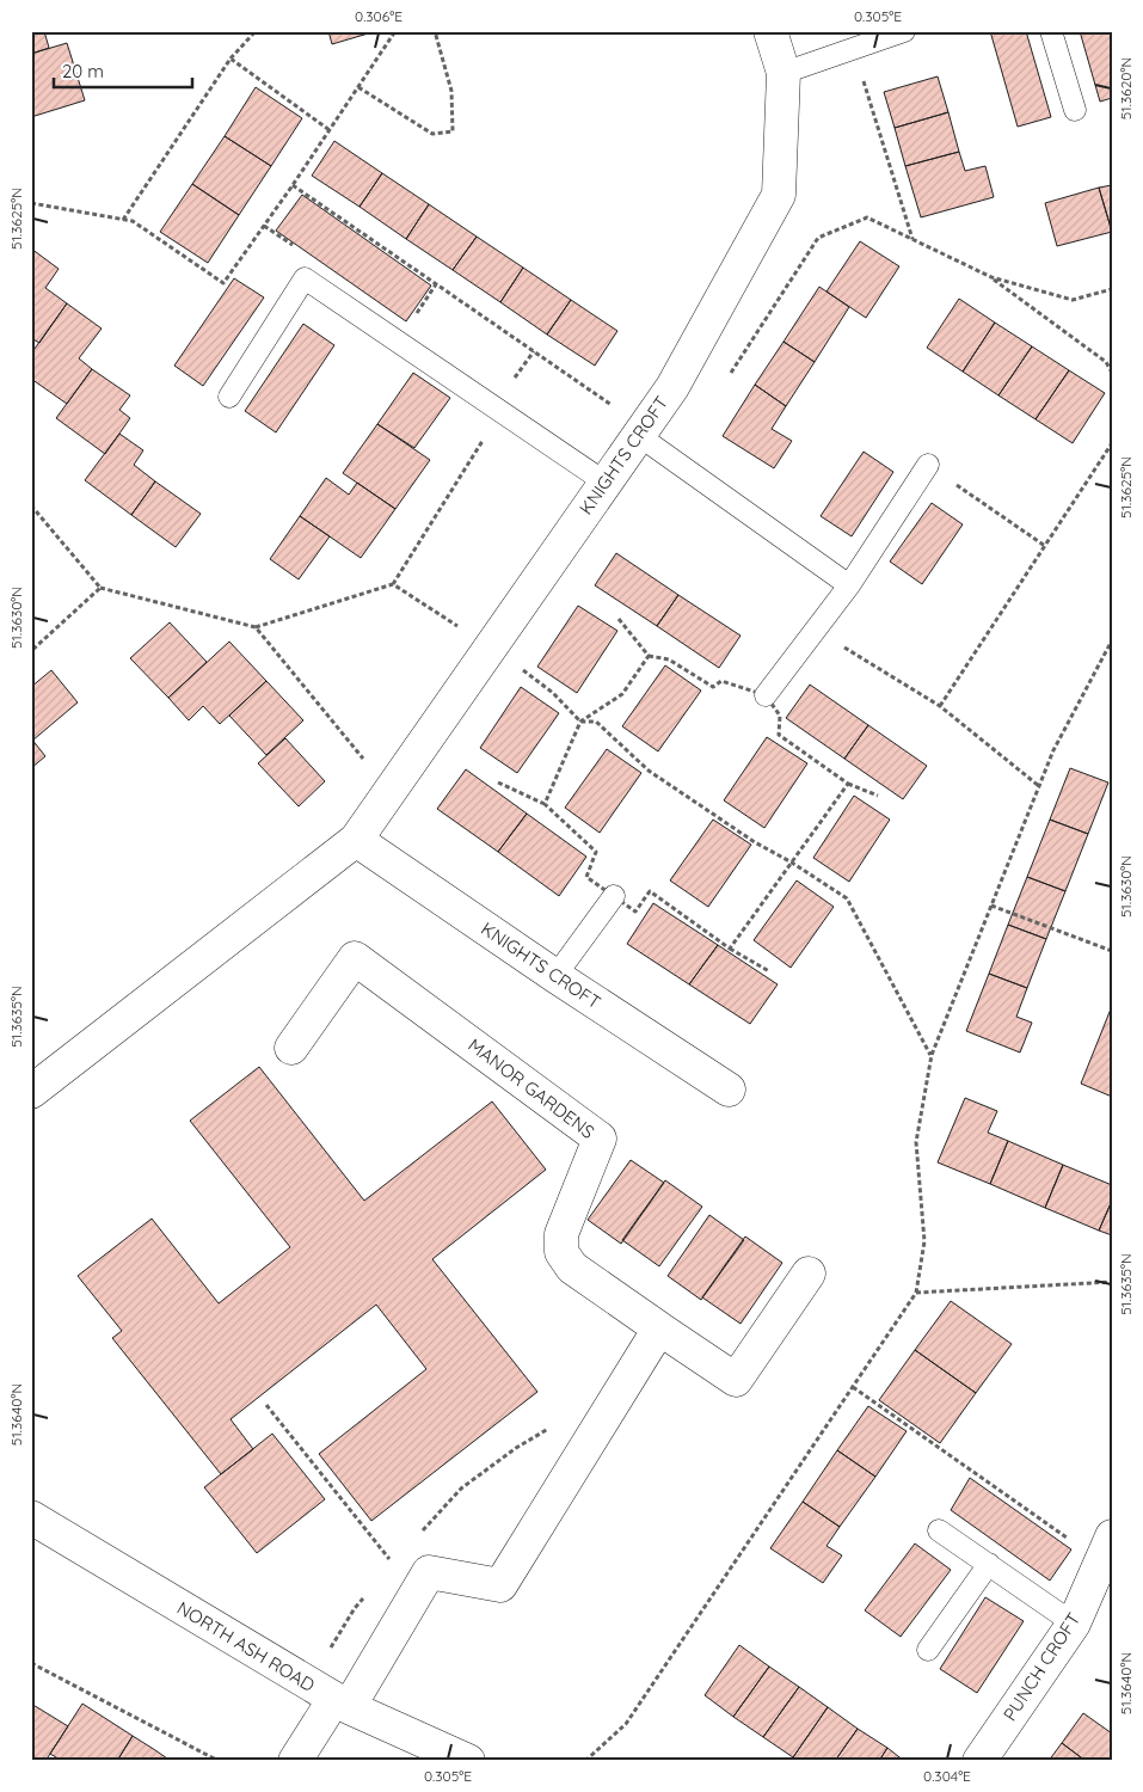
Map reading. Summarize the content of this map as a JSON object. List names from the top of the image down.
{
  "streets": {
    "street": [
      "KNIGHTS CROFT",
      "MANOR GARDENS",
      "NORTH ASH ROAD",
      "PUNCH CROFT"
    ]
  },
  "scale_bar": "20 m",
  "coordinates": [
    "0.306°E",
    "0.305°E",
    "51.3620°N",
    "51.3625°N",
    "51.3630°N",
    "51.3635°N",
    "51.3640°N",
    "0.304°E"
  ]
}
